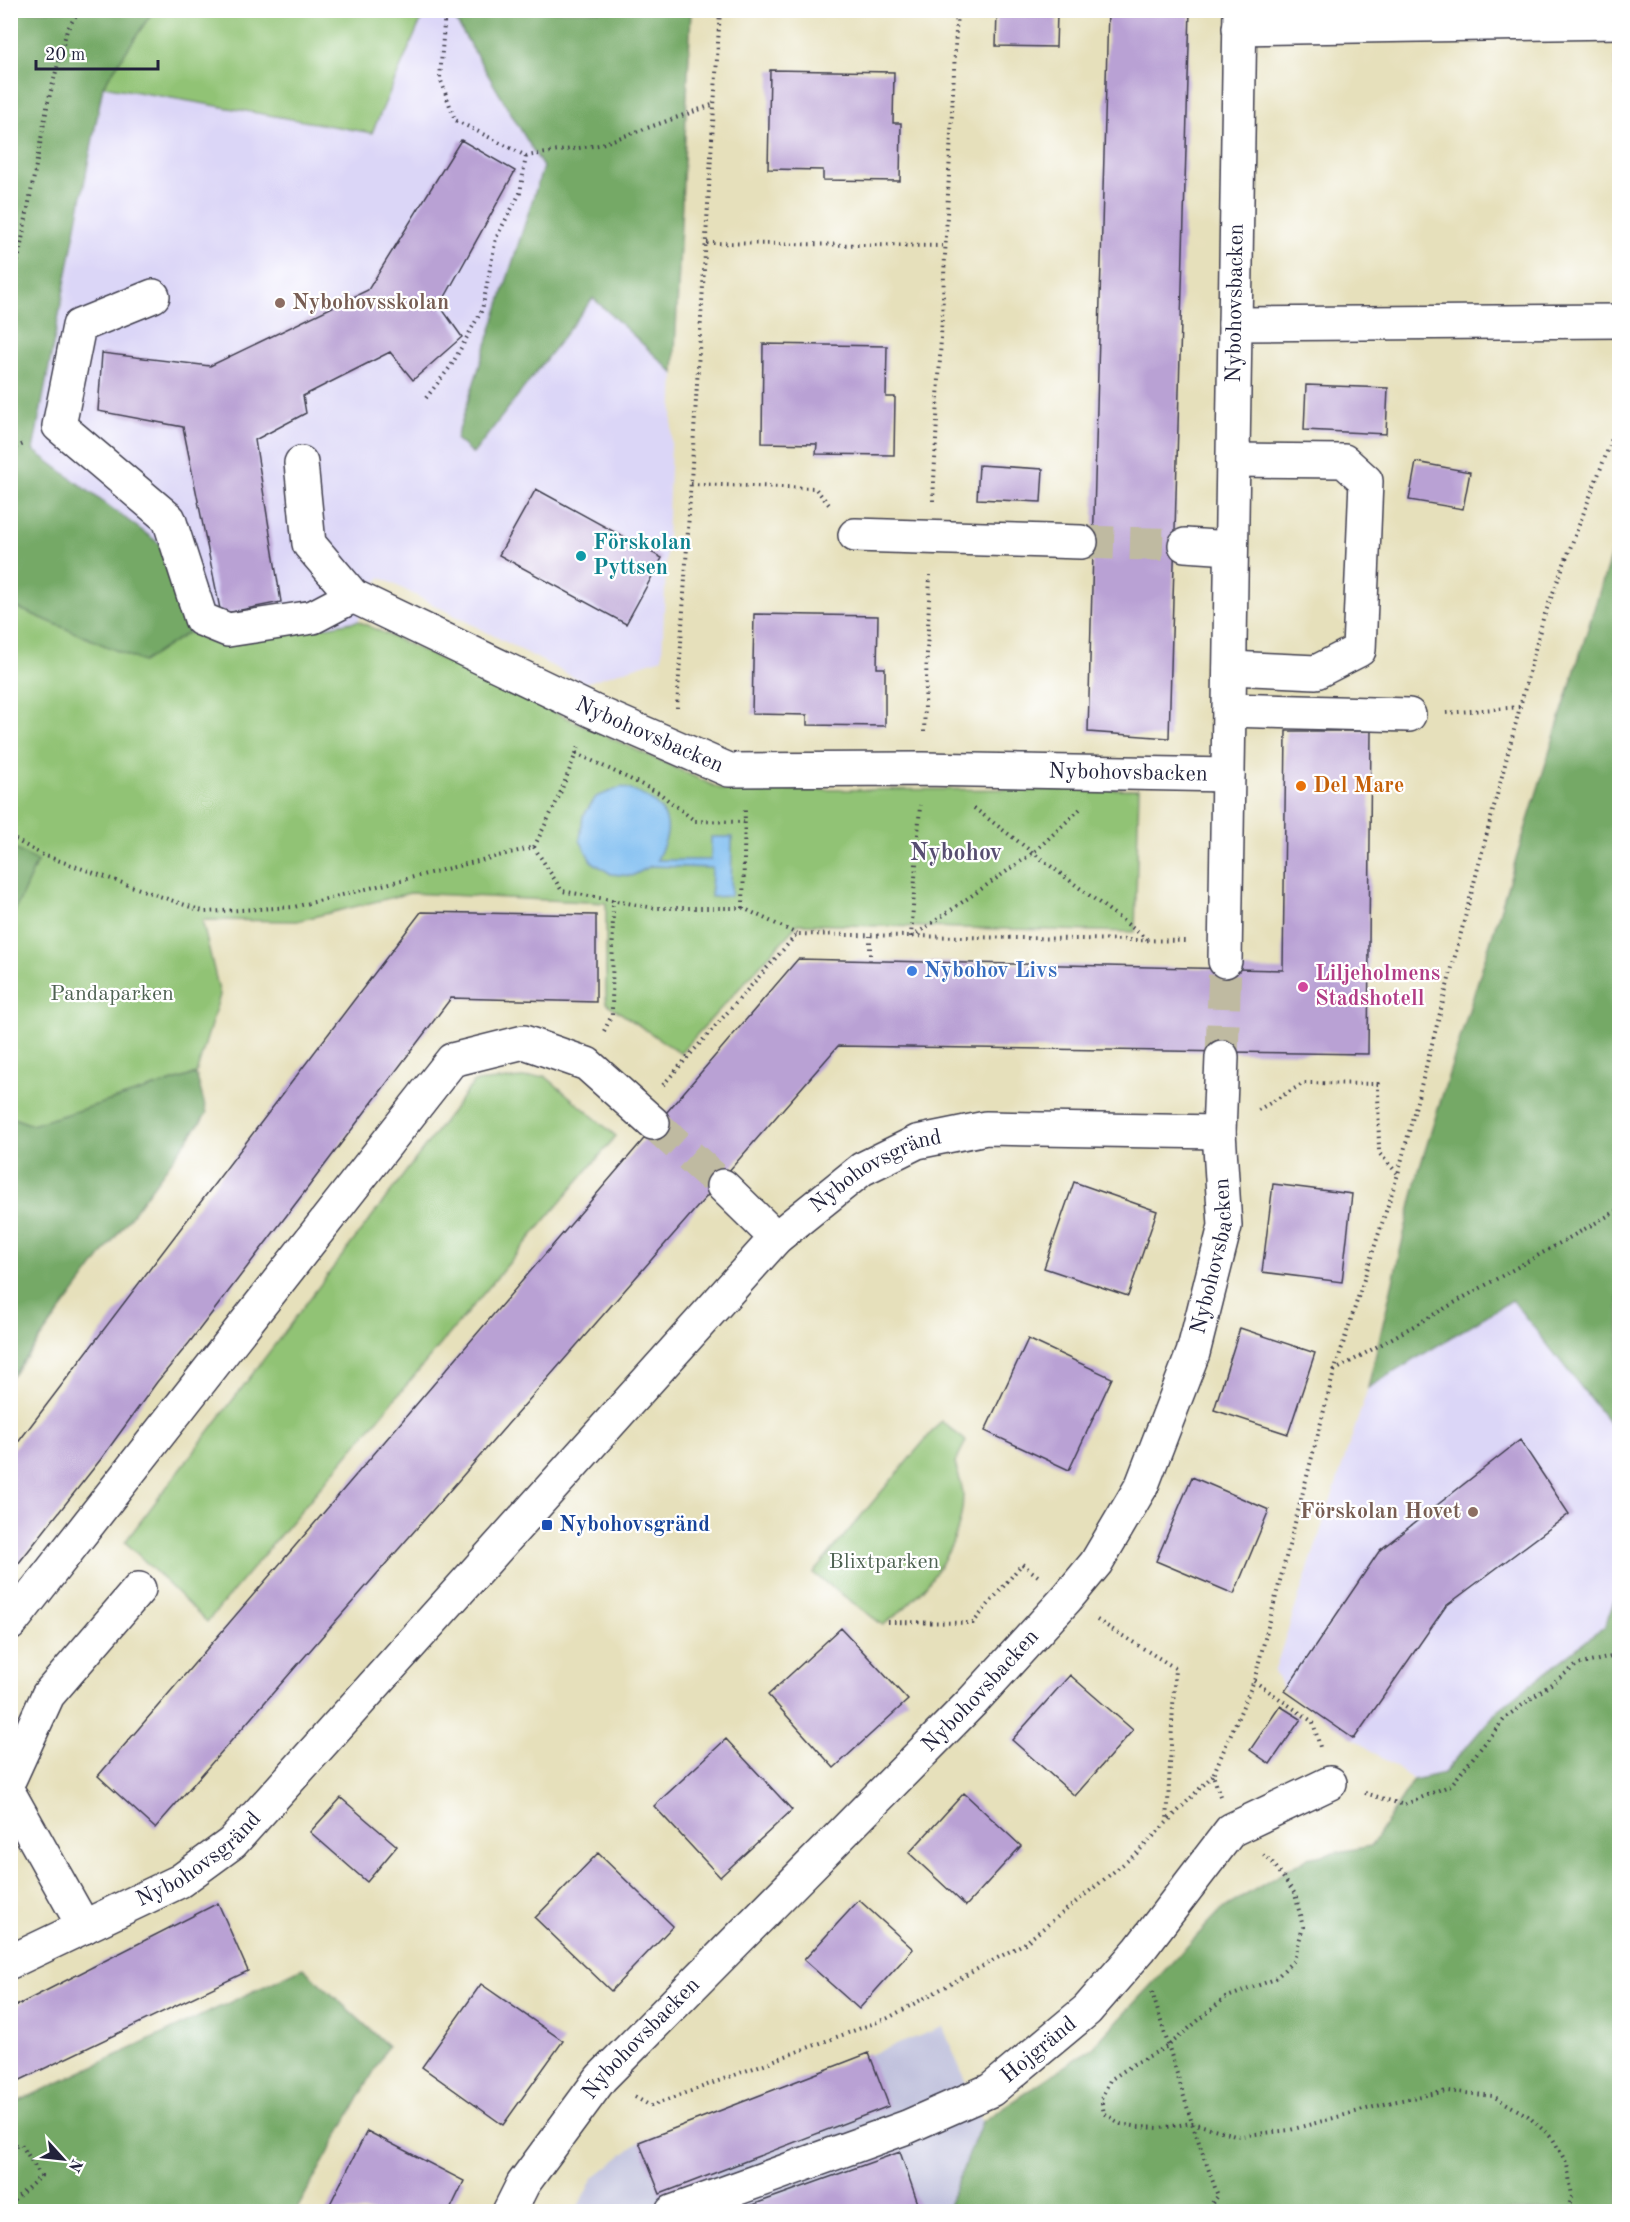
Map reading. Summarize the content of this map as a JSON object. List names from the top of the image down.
{
  "streets": {
    "street": ["Nybohovsbacken", "Nybohovsgränd", "Hojgränd"]
  },
  "crossings": [
    ["Nybohovsbacken", "Nybohovsgränd"]
  ],
  "districts": ["Nybohov"],
  "parks": ["Pandaparken", "Blixtparken"],
  "places": {
    "other": [
      "Nybohovsskolan",
      "Förskolan Pyttsen",
      "Del Mare",
      "Nybohov Livs",
      "Liljeholmens Stadshotell",
      "Förskolan Hovet"
    ],
    "transit": ["Nybohovsgränd"]
  },
  "scale_bar": "20 m",
  "north": "bottom right"
}
